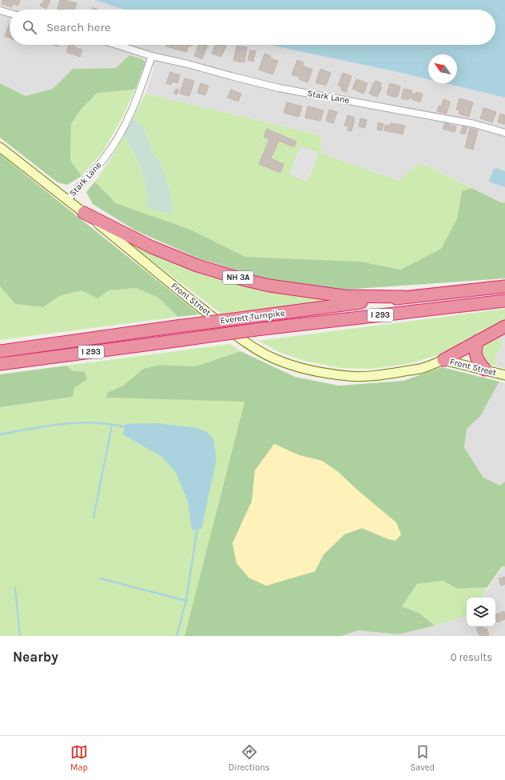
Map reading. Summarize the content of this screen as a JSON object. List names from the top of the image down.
{
  "streets": {
    "highway": ["NH 3A", "I 293", "Everett Turnpike"],
    "main road": ["Front Street"],
    "street": ["Stark Lane"]
  },
  "crossings": [
    ["Stark Lane", "Front Street"],
    ["NH 3A", "Front Street"],
    ["NH 3A", "Everett Turnpike"]
  ],
  "north": "top left",
  "page": {
    "search": "Search here",
    "heading": ["Nearby", "0 results"],
    "nav": ["Map", "Directions", "Saved"]
  }
}
